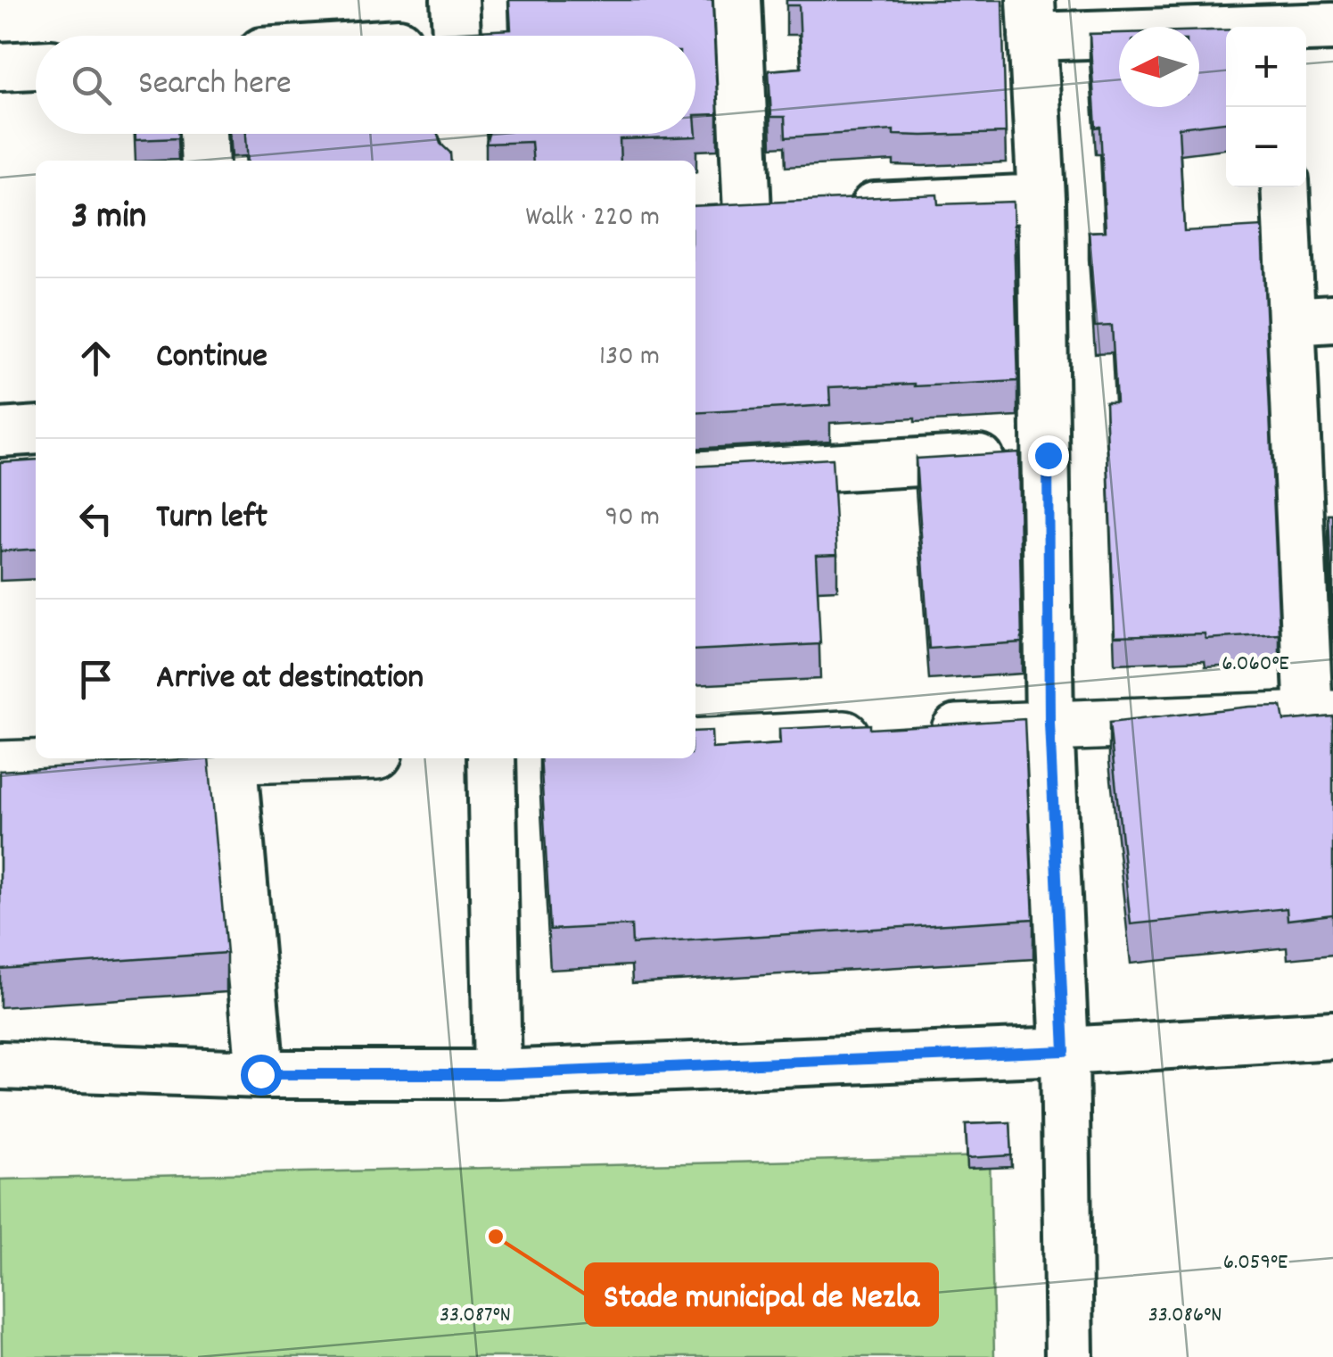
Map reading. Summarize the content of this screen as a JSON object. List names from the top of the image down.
{
  "places": ["Stade municipal de Nezla"],
  "north": "left",
  "page": {
    "map_buttons": ["+", "−"],
    "search": "Search here",
    "heading": ["3 min", "Walk · 220 m"],
    "list": [
      ["Continue", "130 m"],
      ["Turn left", "90 m"],
      "Arrive at destination"
    ]
  },
  "coordinates": [
    "6.060°E",
    "6.059°E",
    "33.087°N",
    "33.086°N"
  ]
}
